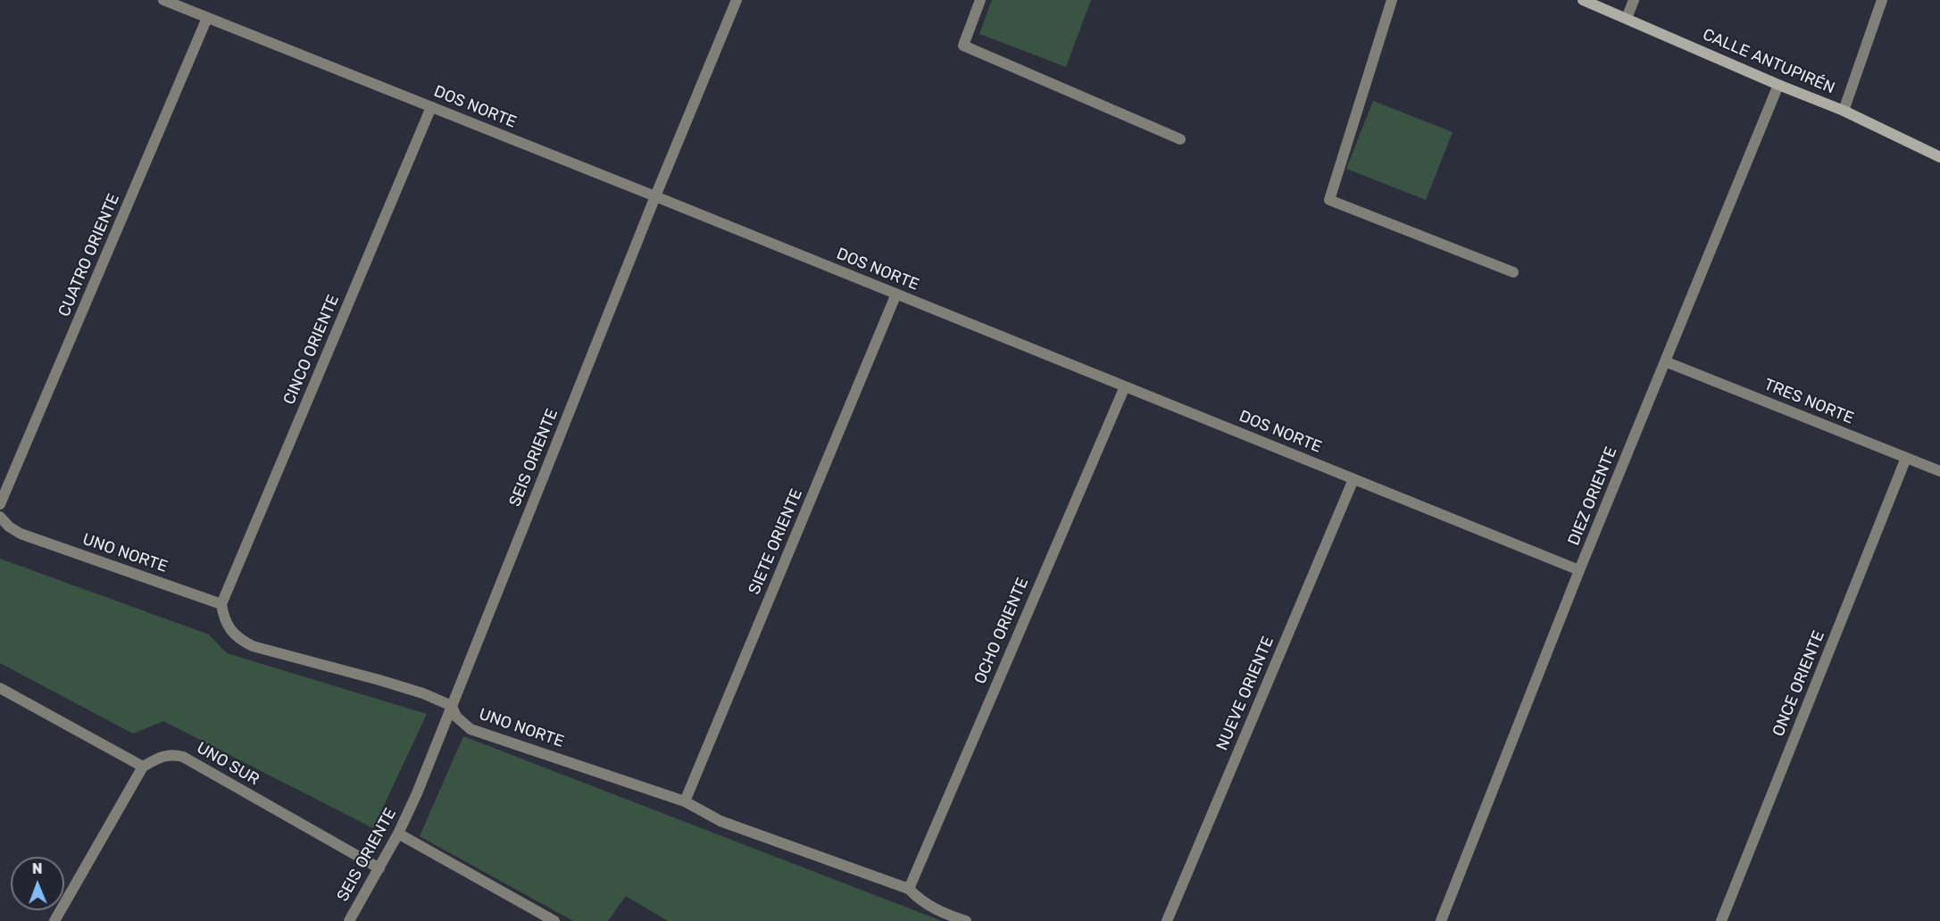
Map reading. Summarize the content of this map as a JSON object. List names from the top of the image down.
{
  "streets": {
    "street": [
      "CALLE ANTUPIRÉN",
      "DOS NORTE",
      "CUATRO ORIENTE",
      "CINCO ORIENTE",
      "TRES NORTE",
      "SEIS ORIENTE",
      "DIEZ ORIENTE",
      "SIETE ORIENTE",
      "UNO NORTE",
      "OCHO ORIENTE",
      "ONCE ORIENTE",
      "NUEVE ORIENTE",
      "UNO SUR"
    ]
  },
  "crossings": [
    ["CALLE ANTUPIRÉN", "DIEZ ORIENTE"],
    ["DOS NORTE", "CUATRO ORIENTE"],
    ["DOS NORTE", "CINCO ORIENTE"],
    ["DOS NORTE", "SEIS ORIENTE"],
    ["DOS NORTE", "DIEZ ORIENTE"],
    ["DOS NORTE", "SIETE ORIENTE"],
    ["DOS NORTE", "OCHO ORIENTE"],
    ["DOS NORTE", "NUEVE ORIENTE"],
    ["CINCO ORIENTE", "UNO NORTE"],
    ["TRES NORTE", "DIEZ ORIENTE"],
    ["TRES NORTE", "ONCE ORIENTE"],
    ["SEIS ORIENTE", "UNO NORTE"],
    ["SEIS ORIENTE", "UNO SUR"],
    ["SIETE ORIENTE", "UNO NORTE"],
    ["UNO NORTE", "OCHO ORIENTE"]
  ],
  "north": "top"
}
